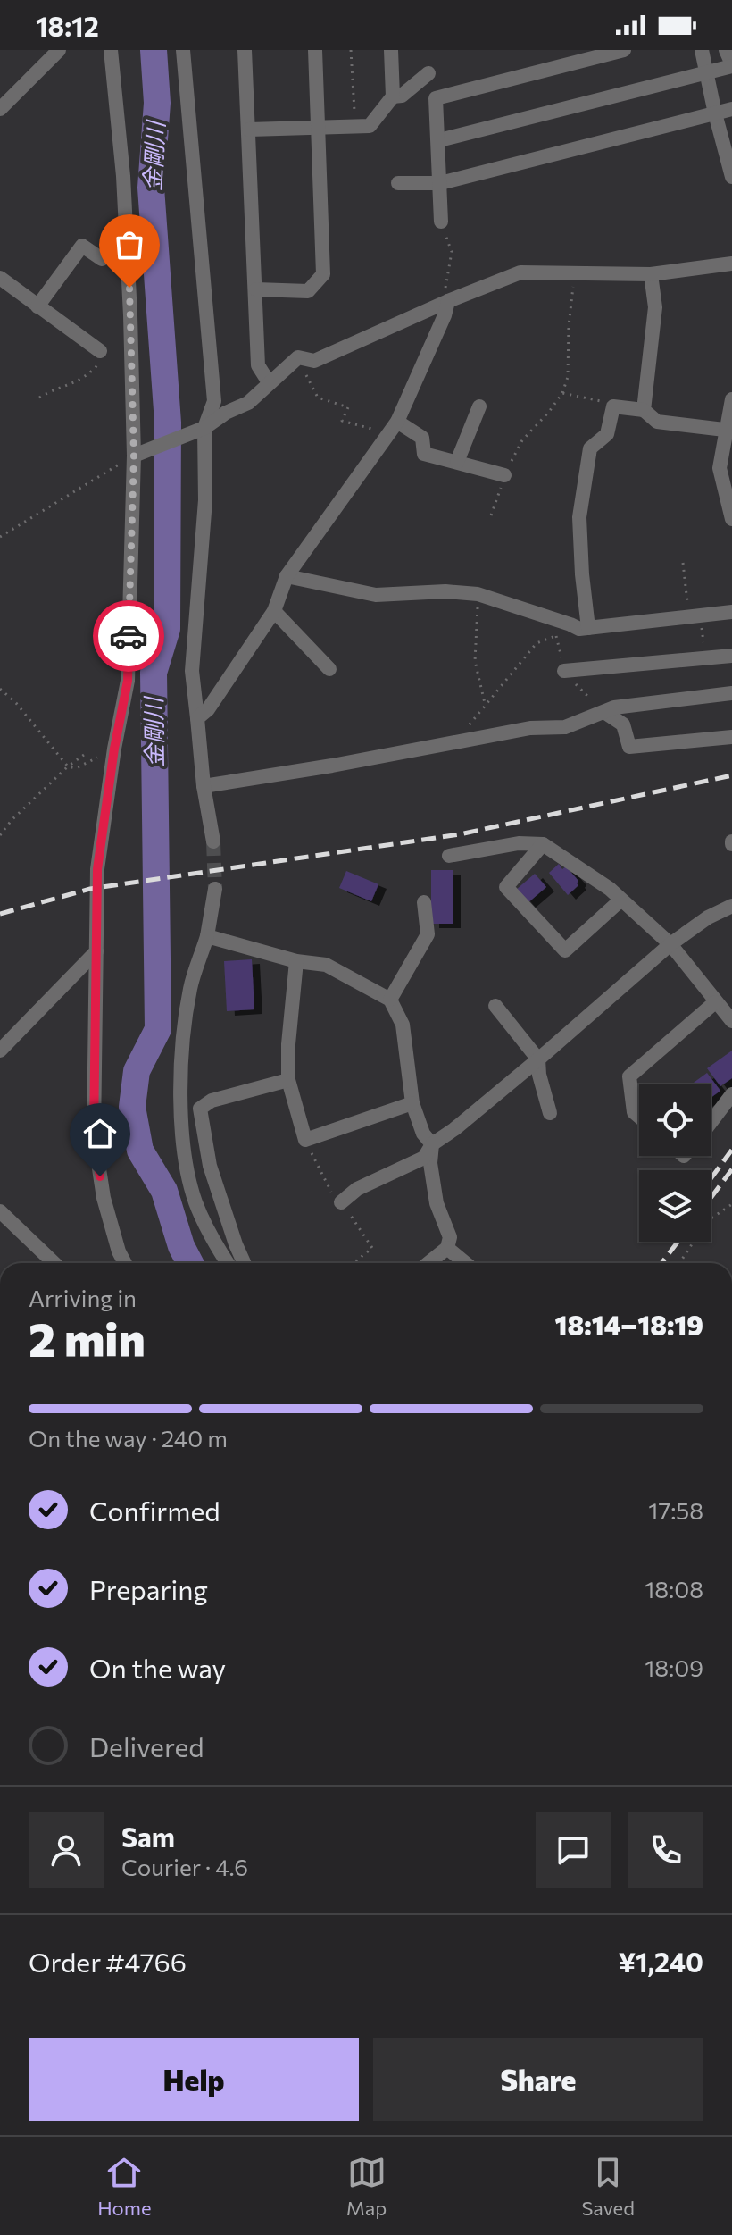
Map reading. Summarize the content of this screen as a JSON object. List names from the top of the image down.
{
  "water": ["金剛川"],
  "page": {
    "status": "18:12",
    "heading": ["2 min", "Arriving in", "18:14–18:19"],
    "panel": [
      "Sam",
      "Courier · 4.6",
      "Order #4766",
      "¥1,240"
    ],
    "bar": "On the way · 240 m",
    "list": [
      ["Confirmed", "17:58"],
      ["Preparing", "18:08"],
      ["On the way", "18:09"],
      "Delivered"
    ],
    "buttons": ["Help", "Share"],
    "tabs": ["Home", "Map", "Saved"]
  }
}
